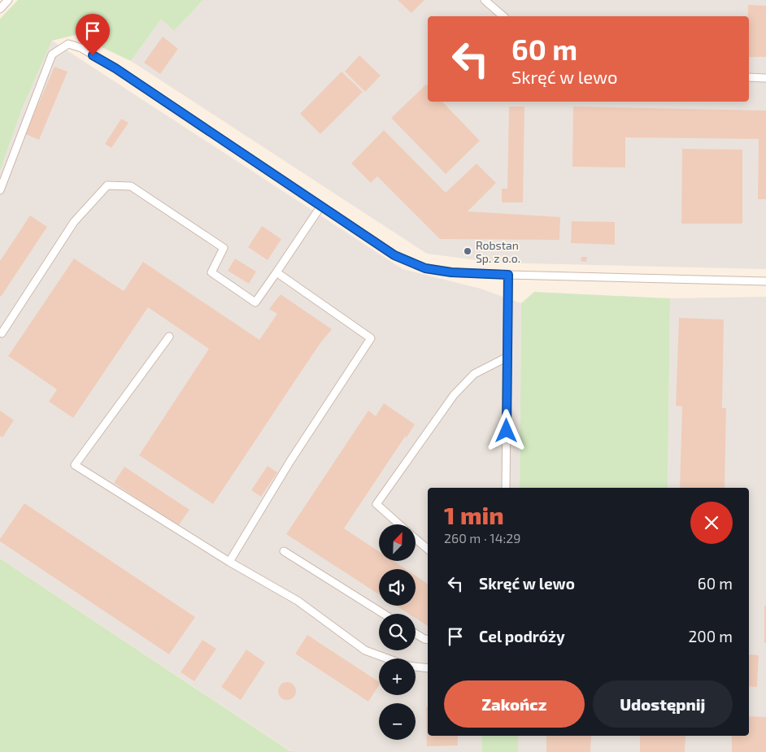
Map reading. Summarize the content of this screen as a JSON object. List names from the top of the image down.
{
  "places": ["Robstan Sp. z o.o."],
  "north": "top right",
  "page": {
    "turn": ["60 m", "Skręć w lewo"],
    "heading": ["1 min", "260 m · 14:29"],
    "map_buttons": ["+", "−"],
    "list": [
      {
        "name": "Skręć w lewo",
        "value": "60 m"
      },
      {
        "name": "Cel podróży",
        "value": "200 m"
      }
    ],
    "buttons": ["Zakończ", "Udostępnij"]
  }
}
